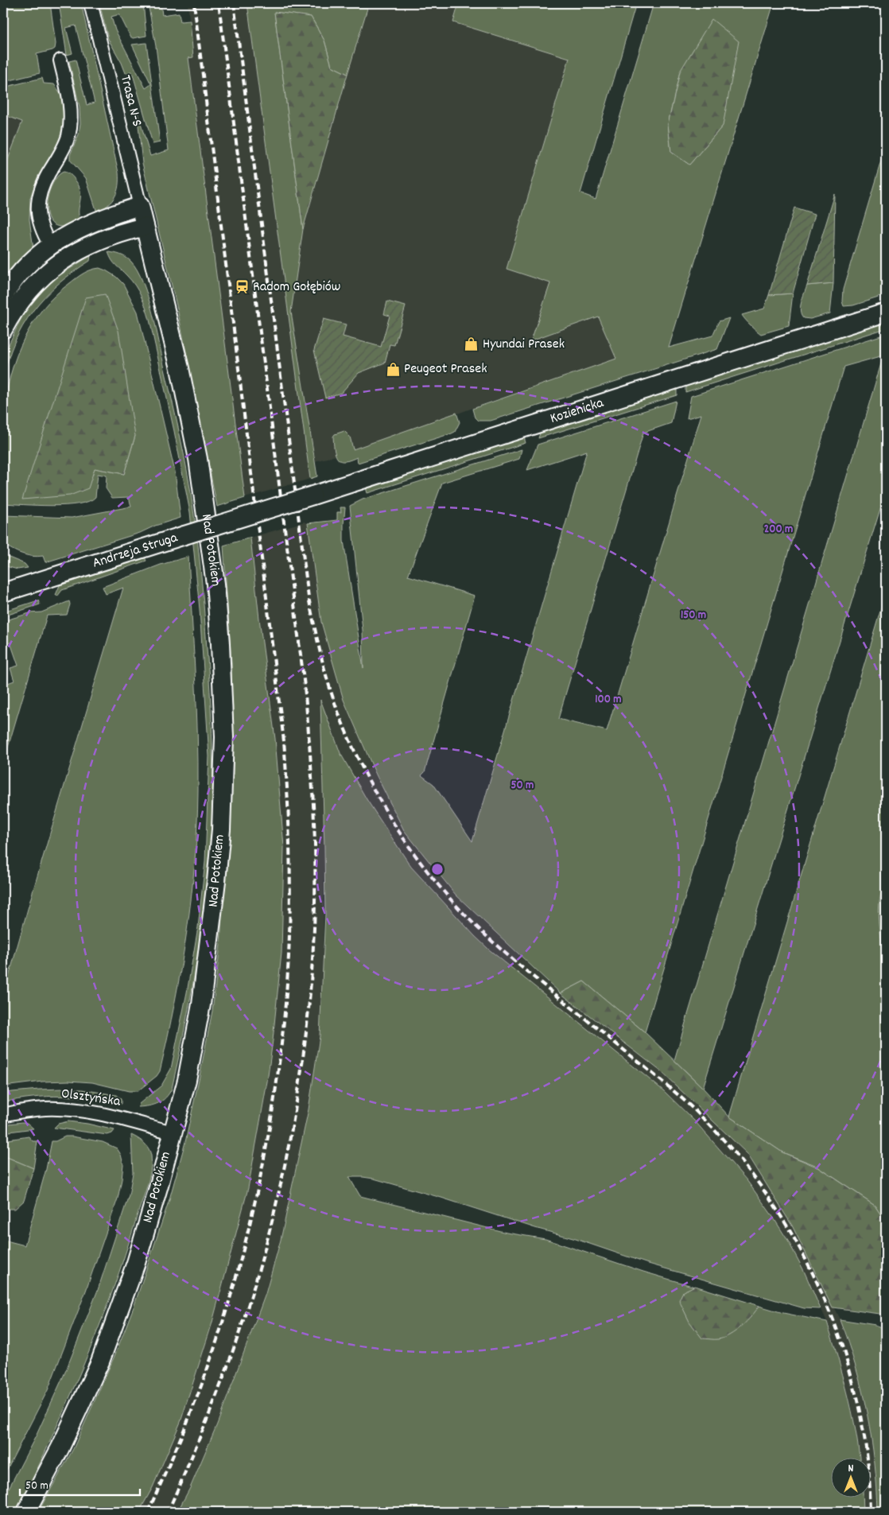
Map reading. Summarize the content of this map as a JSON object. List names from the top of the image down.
{
  "streets": {
    "main road": ["Kozienicka", "Andrzeja Struga", "Nad Potokiem"],
    "street": ["Trasa N-S", "Olsztyńska"]
  },
  "crossings": [
    ["Trasa N-S", "Nad Potokiem"],
    ["Kozienicka", "Andrzeja Struga"],
    ["Nad Potokiem", "Olsztyńska"]
  ],
  "places": {
    "station": ["Radom Gołębiów"],
    "shop": ["Hyundai Prasek", "Peugeot Prasek"]
  },
  "scale_bar": "50 m",
  "north": "top",
  "rings": [
    "200 m",
    "150 m",
    "100 m",
    "50 m"
  ]
}
